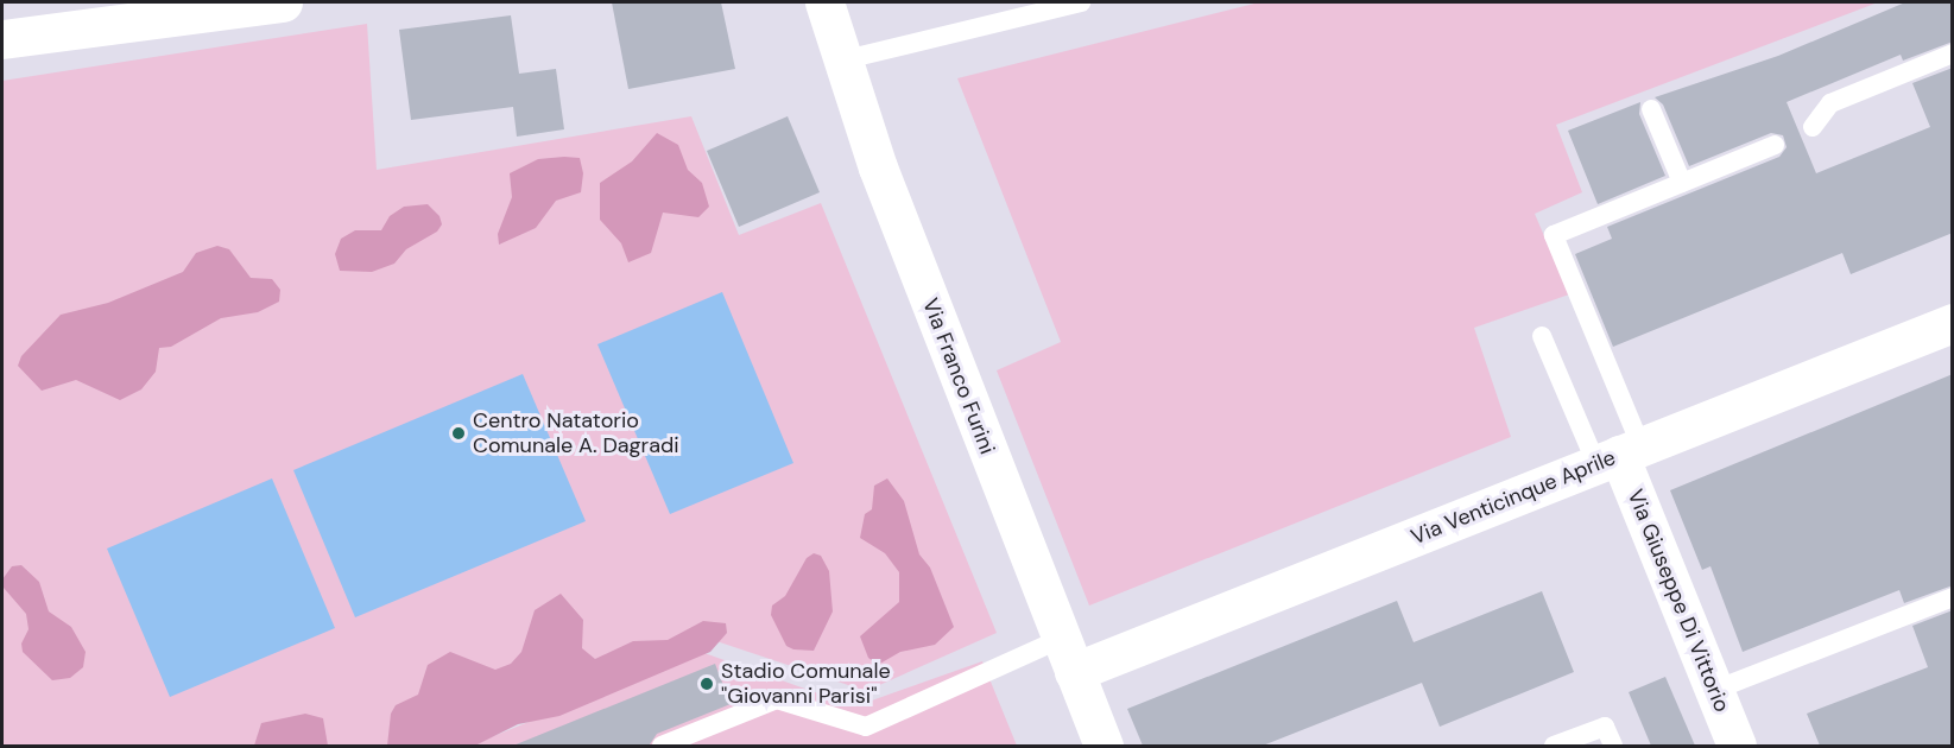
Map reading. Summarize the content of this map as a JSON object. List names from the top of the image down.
{
  "streets": {
    "street": ["Via Franco Furini", "Via Venticinque Aprile", "Via Giuseppe Di Vittorio"]
  },
  "crossings": [
    ["Via Franco Furini", "Via Venticinque Aprile"],
    ["Via Venticinque Aprile", "Via Giuseppe Di Vittorio"]
  ],
  "places": ["Centro Natatorio Comunale A. Dagradi", "Stadio Comunale \"Giovanni Parisi\""]
}
